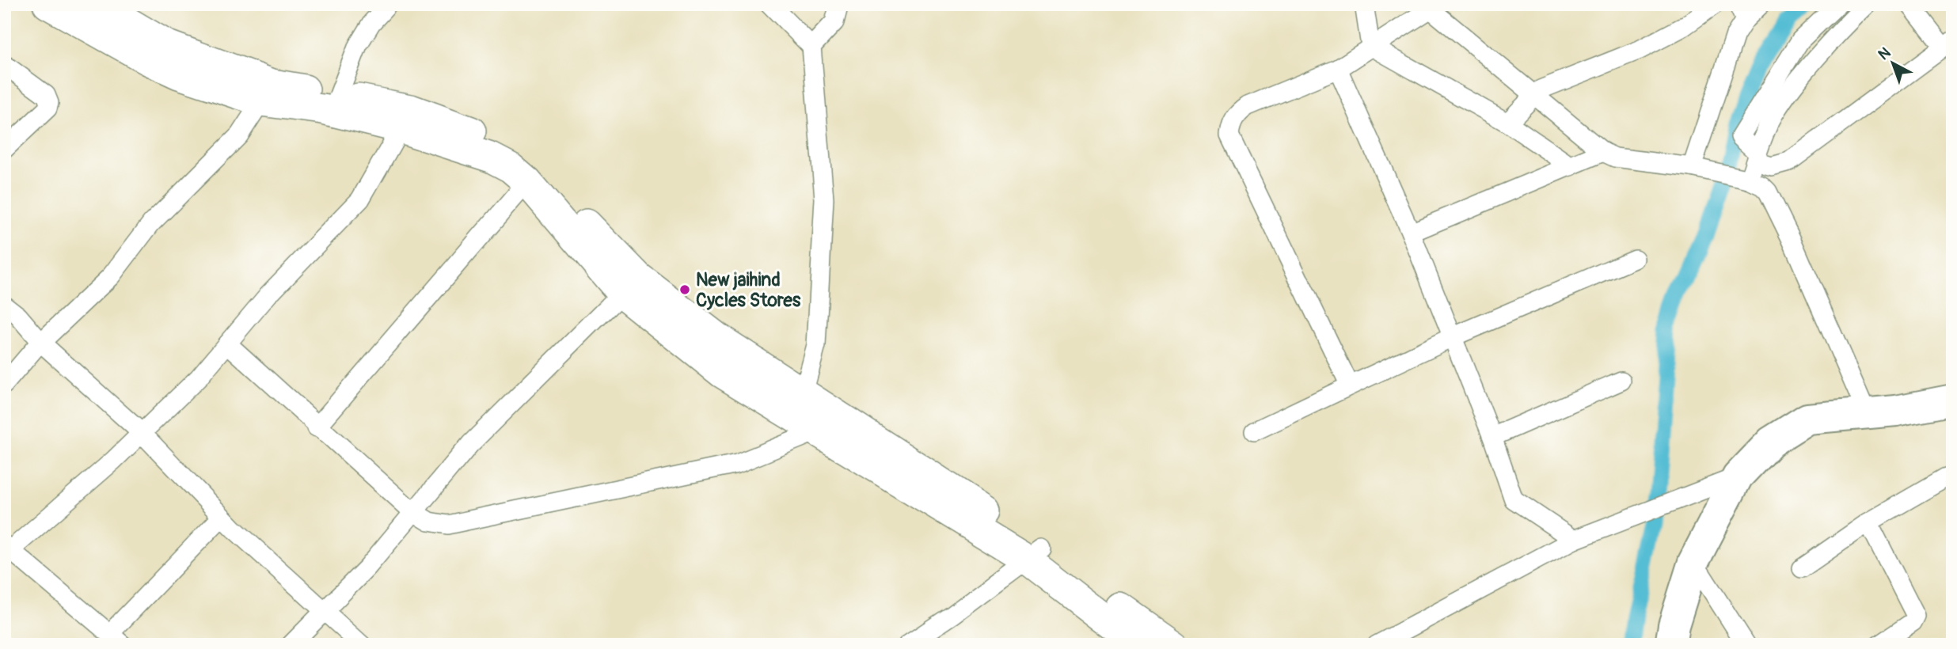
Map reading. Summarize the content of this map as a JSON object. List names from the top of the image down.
{
  "places": ["New jaihind Cycles Stores"],
  "north": "top left"
}
